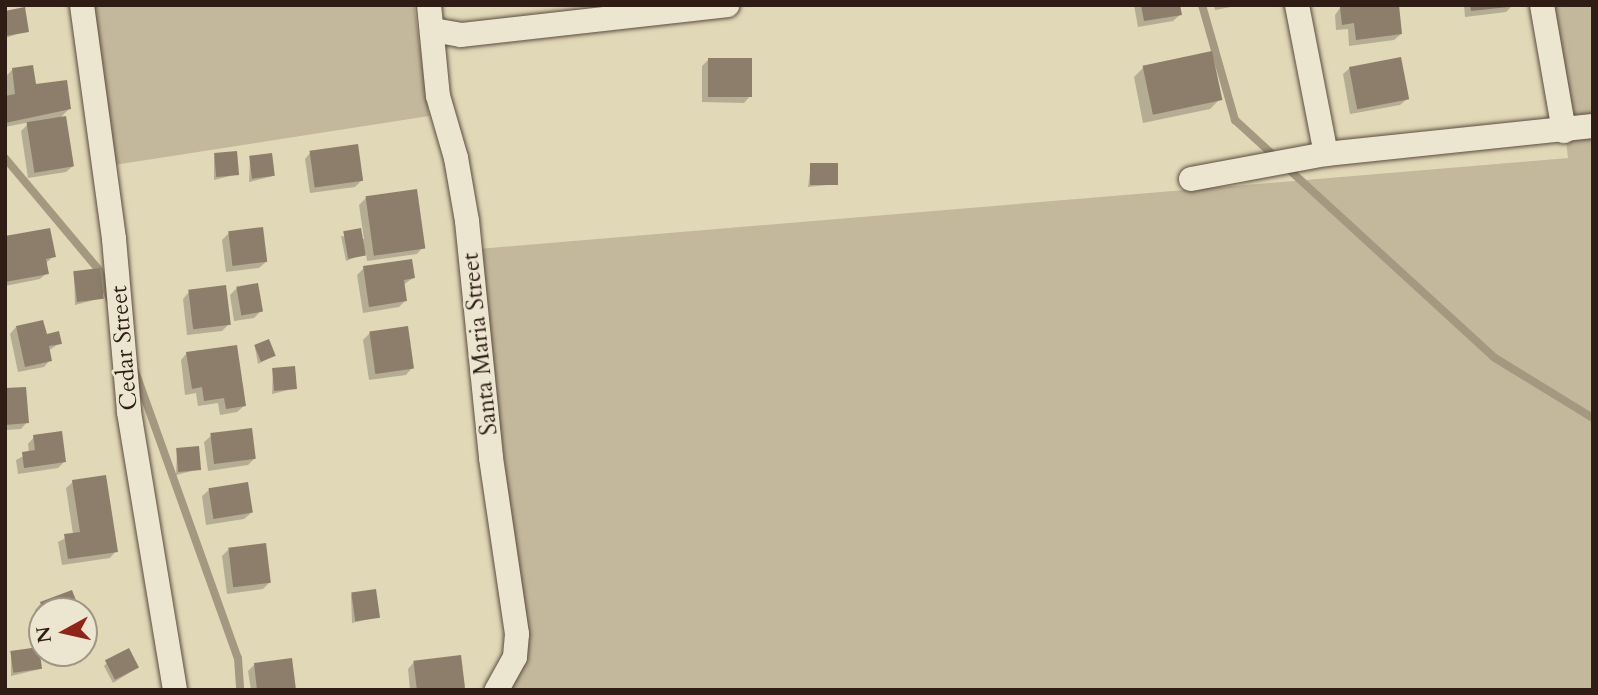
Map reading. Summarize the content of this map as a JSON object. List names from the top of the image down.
{
  "streets": {
    "street": ["Santa Maria Street", "Cedar Street"]
  },
  "north": "left"
}
